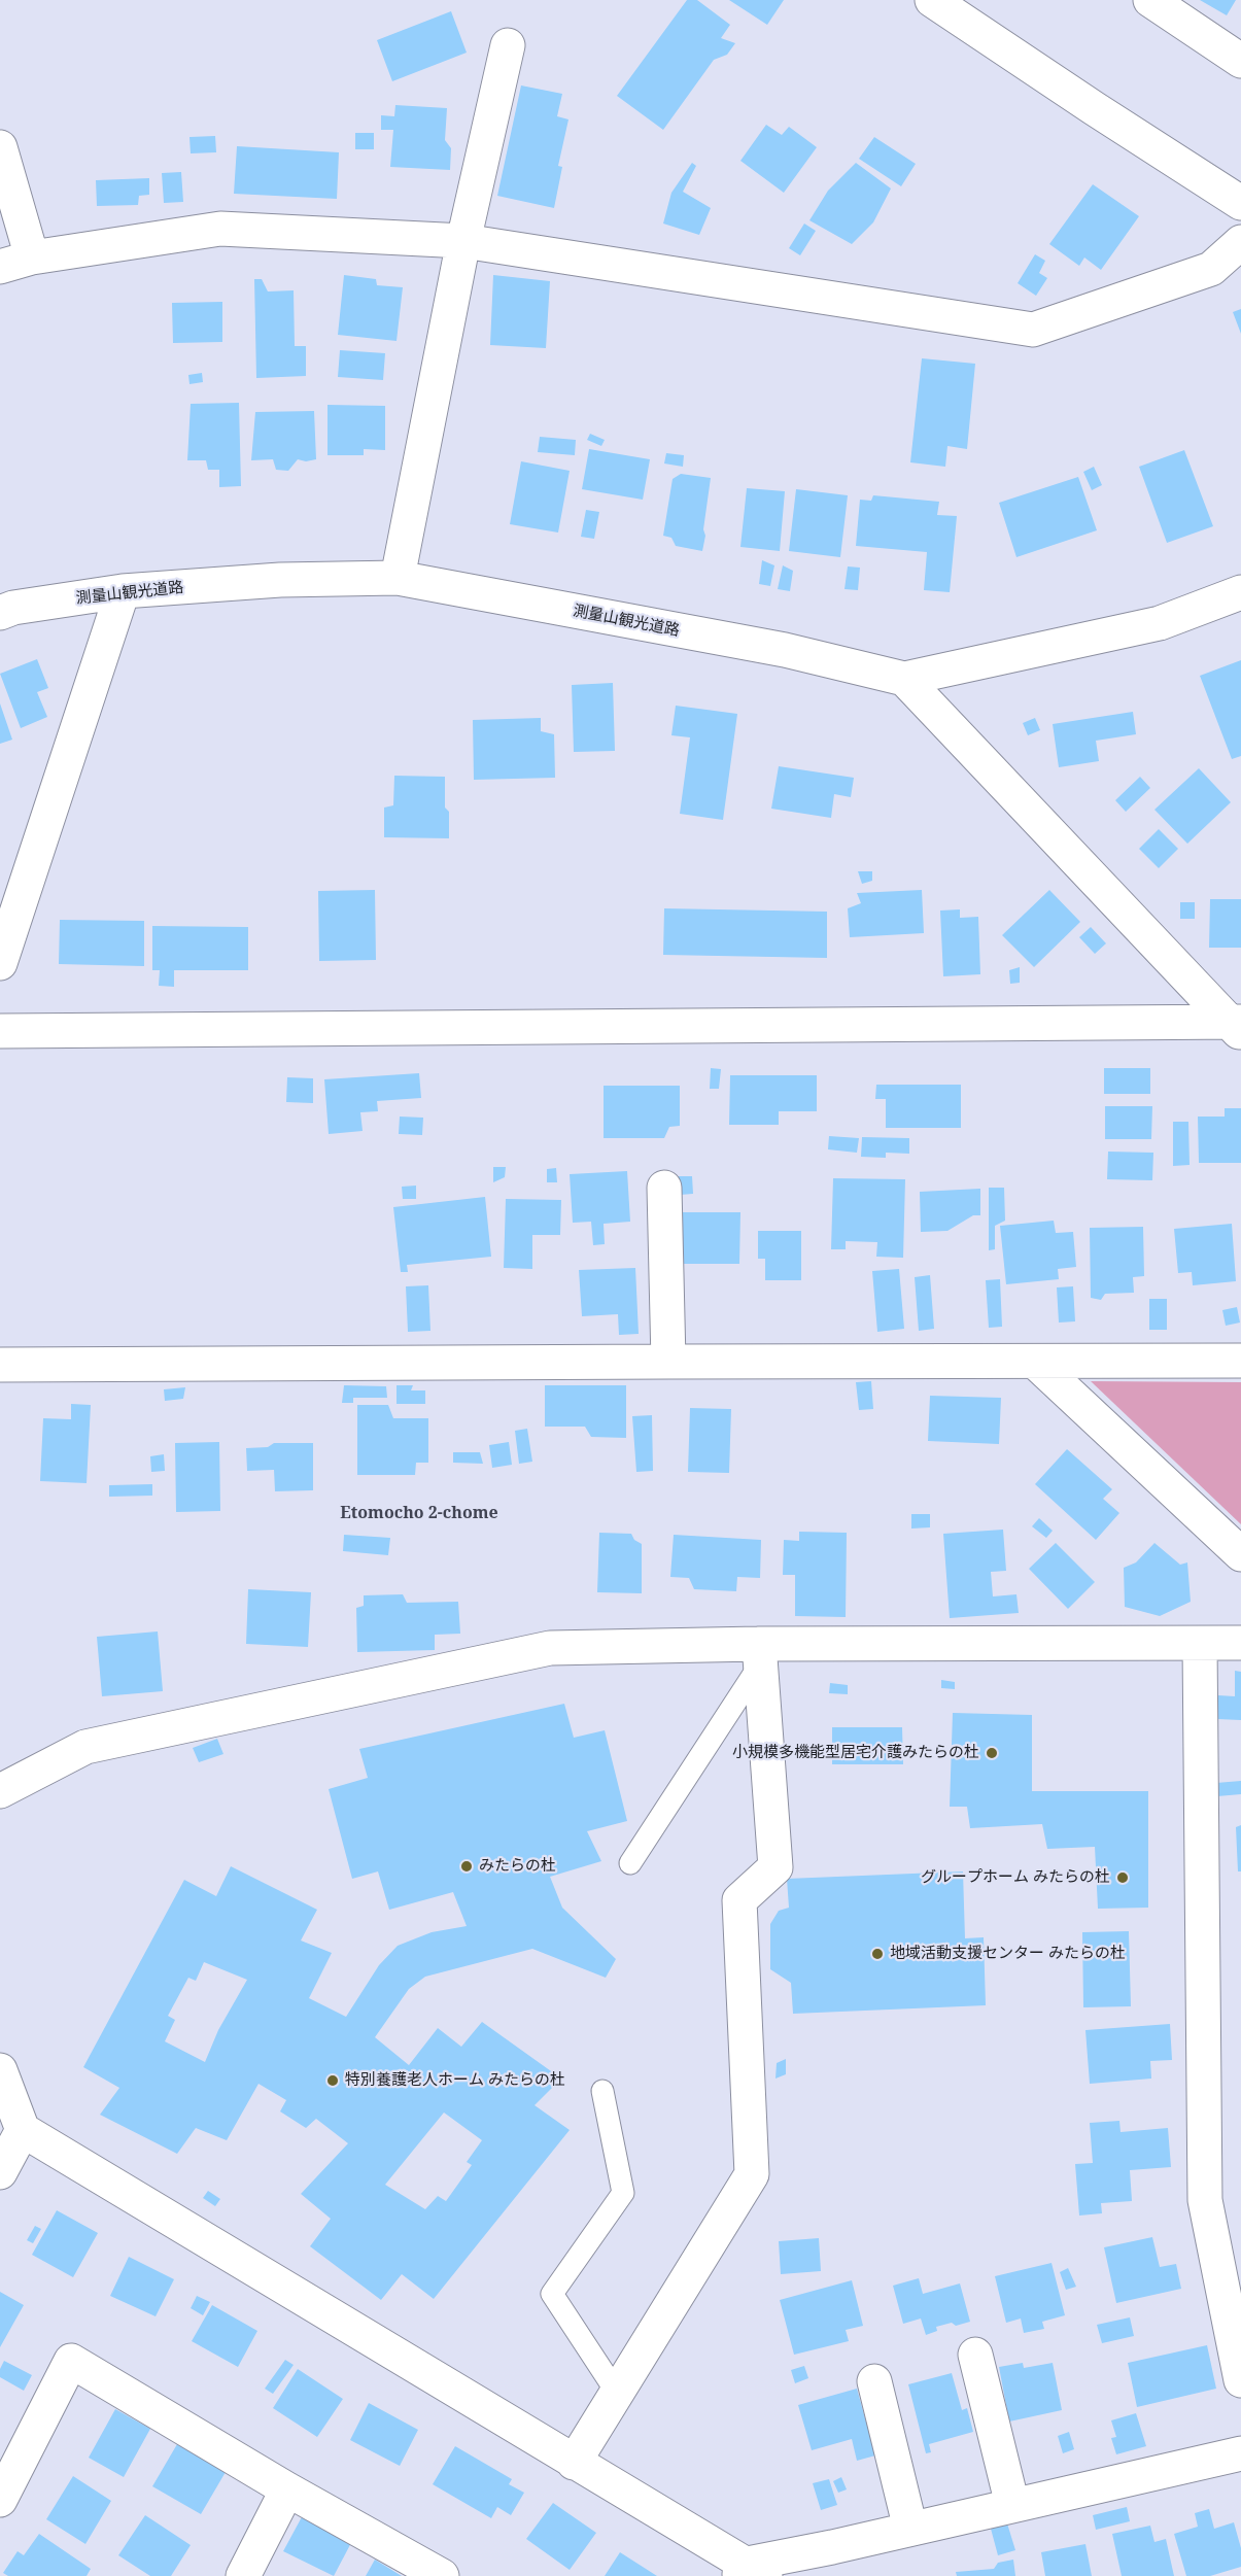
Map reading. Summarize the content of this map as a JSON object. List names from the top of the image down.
{
  "streets": {
    "street": ["測量山観光道路"]
  },
  "districts": ["Etomocho 2-chome"],
  "places": [
    "小規模多機能型居宅介護みたらの杜",
    "みたらの杜",
    "グループホーム みたらの杜",
    "地域活動支援センター みたらの杜",
    "特別養護老人ホーム みたらの杜"
  ]
}
